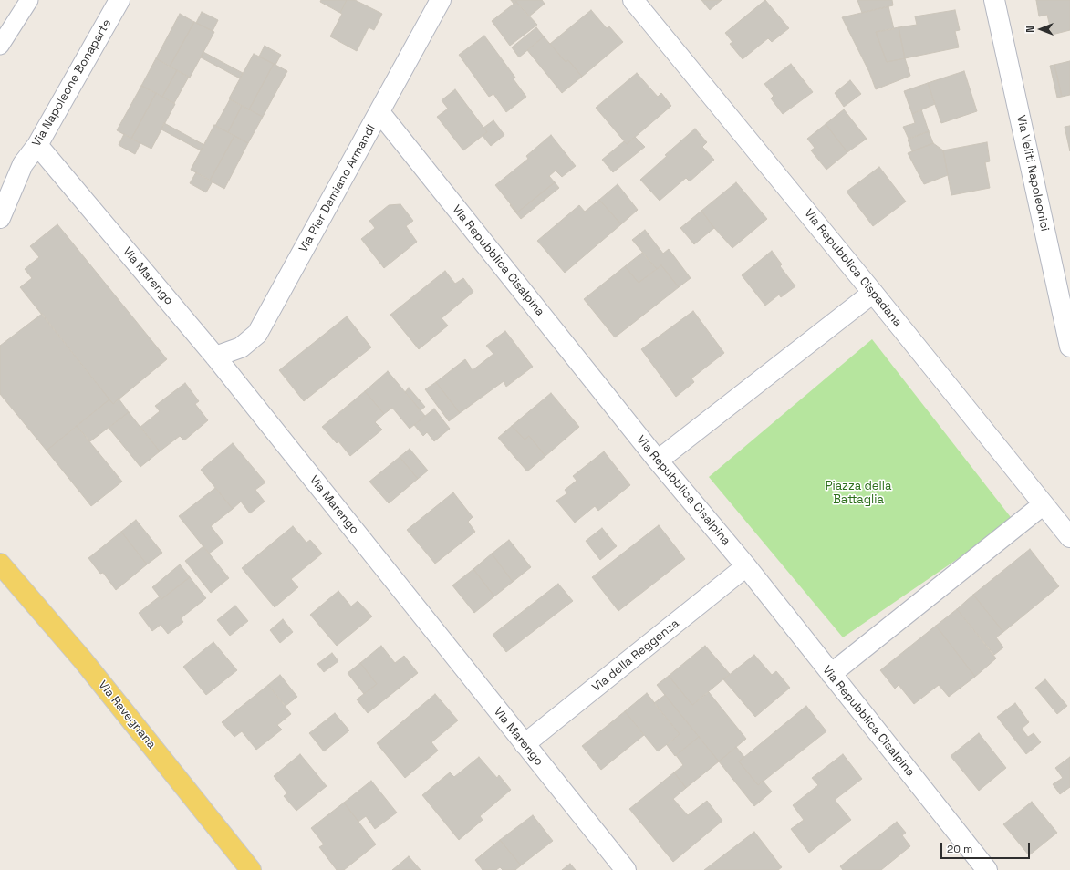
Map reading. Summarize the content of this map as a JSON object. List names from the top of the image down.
{
  "streets": {
    "main road": ["Via Ravegnana"],
    "street": [
      "Via Napoleone Bonaparte",
      "Via Veliti Napoleonici",
      "Via Pier Damiano Armandi",
      "Via Repubblica Cisalpina",
      "Via Repubblica Cispadana",
      "Via Marengo",
      "Via della Reggenza"
    ]
  },
  "crossings": [
    ["Via Napoleone Bonaparte", "Via Marengo"],
    ["Via Pier Damiano Armandi", "Via Repubblica Cisalpina"],
    ["Via Pier Damiano Armandi", "Via Marengo"],
    ["Via Repubblica Cisalpina", "Via della Reggenza"],
    ["Via Marengo", "Via della Reggenza"]
  ],
  "parks": ["Piazza della Battaglia"],
  "scale_bar": "20 m",
  "north": "left"
}
